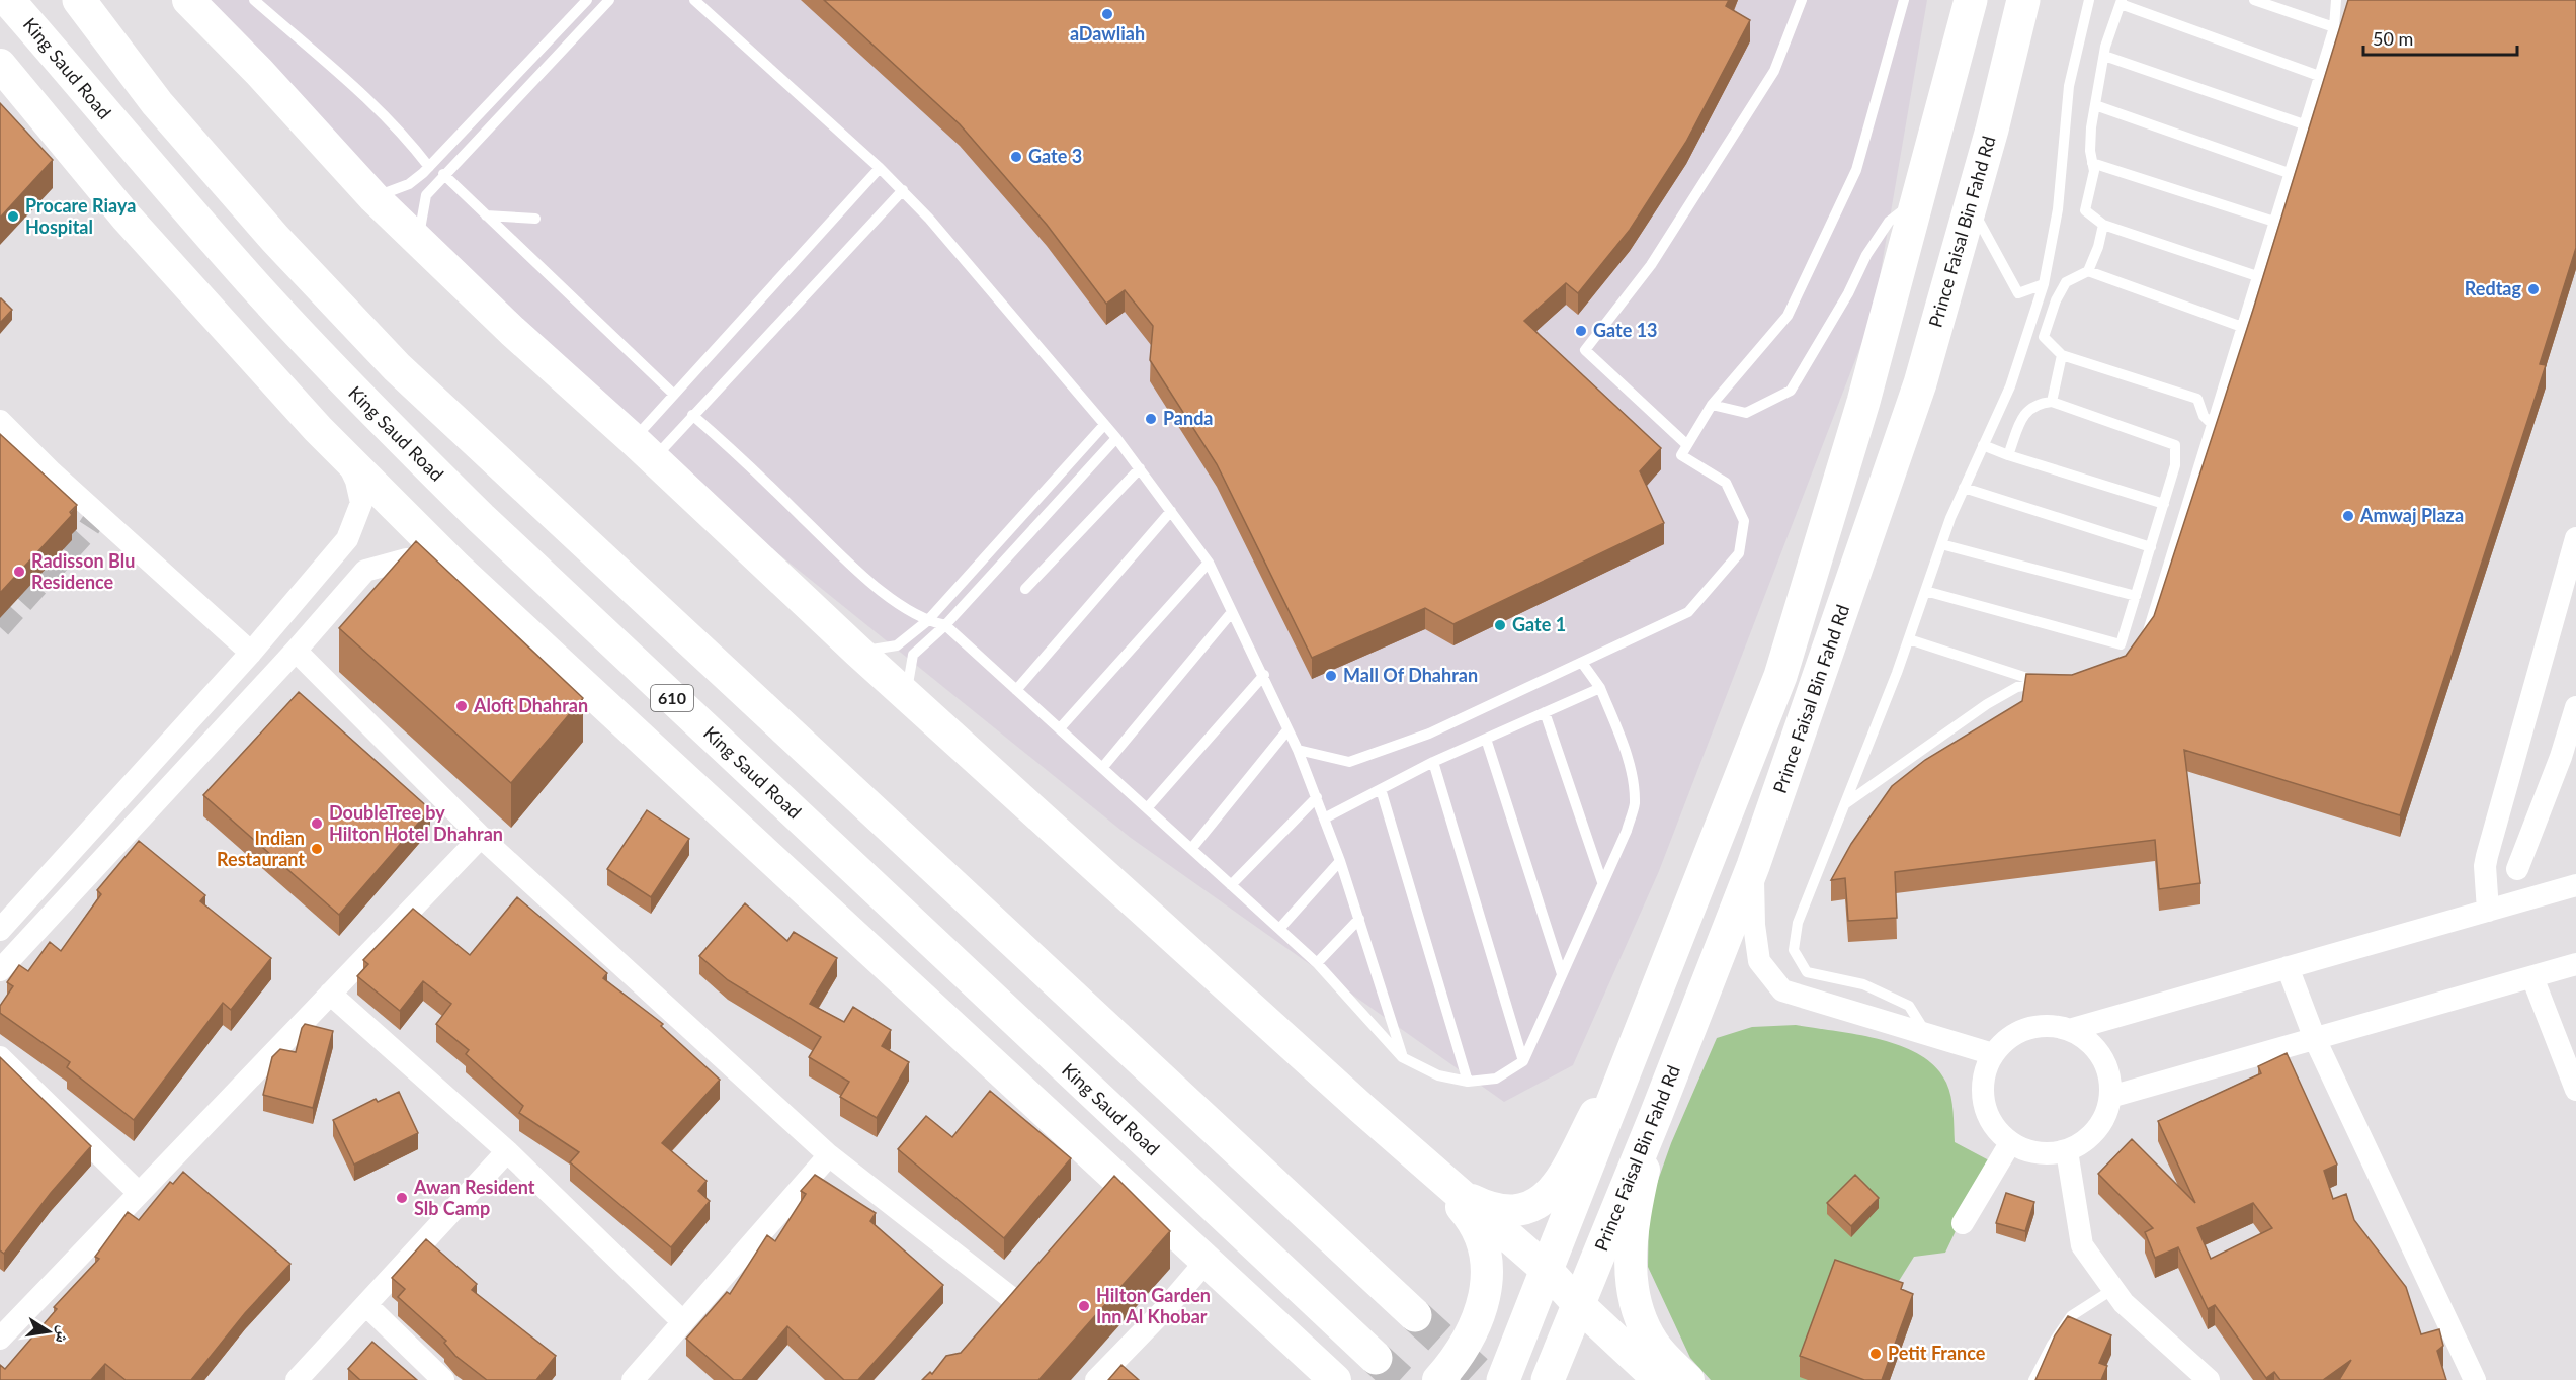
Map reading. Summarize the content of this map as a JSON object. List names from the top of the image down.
{
  "streets": {
    "main road": ["King Saud Road", "Prince Faisal Bin Fahd Rd", "610"]
  },
  "places": [
    "aDawliah",
    "Gate 3",
    "Procare Riaya Hospital",
    "Redtag",
    "Gate 13",
    "Panda",
    "Amwaj Plaza",
    "Radisson Blu Residence",
    "Gate 1",
    "Mall Of Dhahran",
    "Aloft Dhahran",
    "DoubleTree by Hilton Hotel Dhahran",
    "Indian Restaurant",
    "Awan Resident Slb Camp",
    "Hilton Garden Inn Al Khobar",
    "Petit France"
  ],
  "scale_bar": "50 m",
  "north": "right"
}
